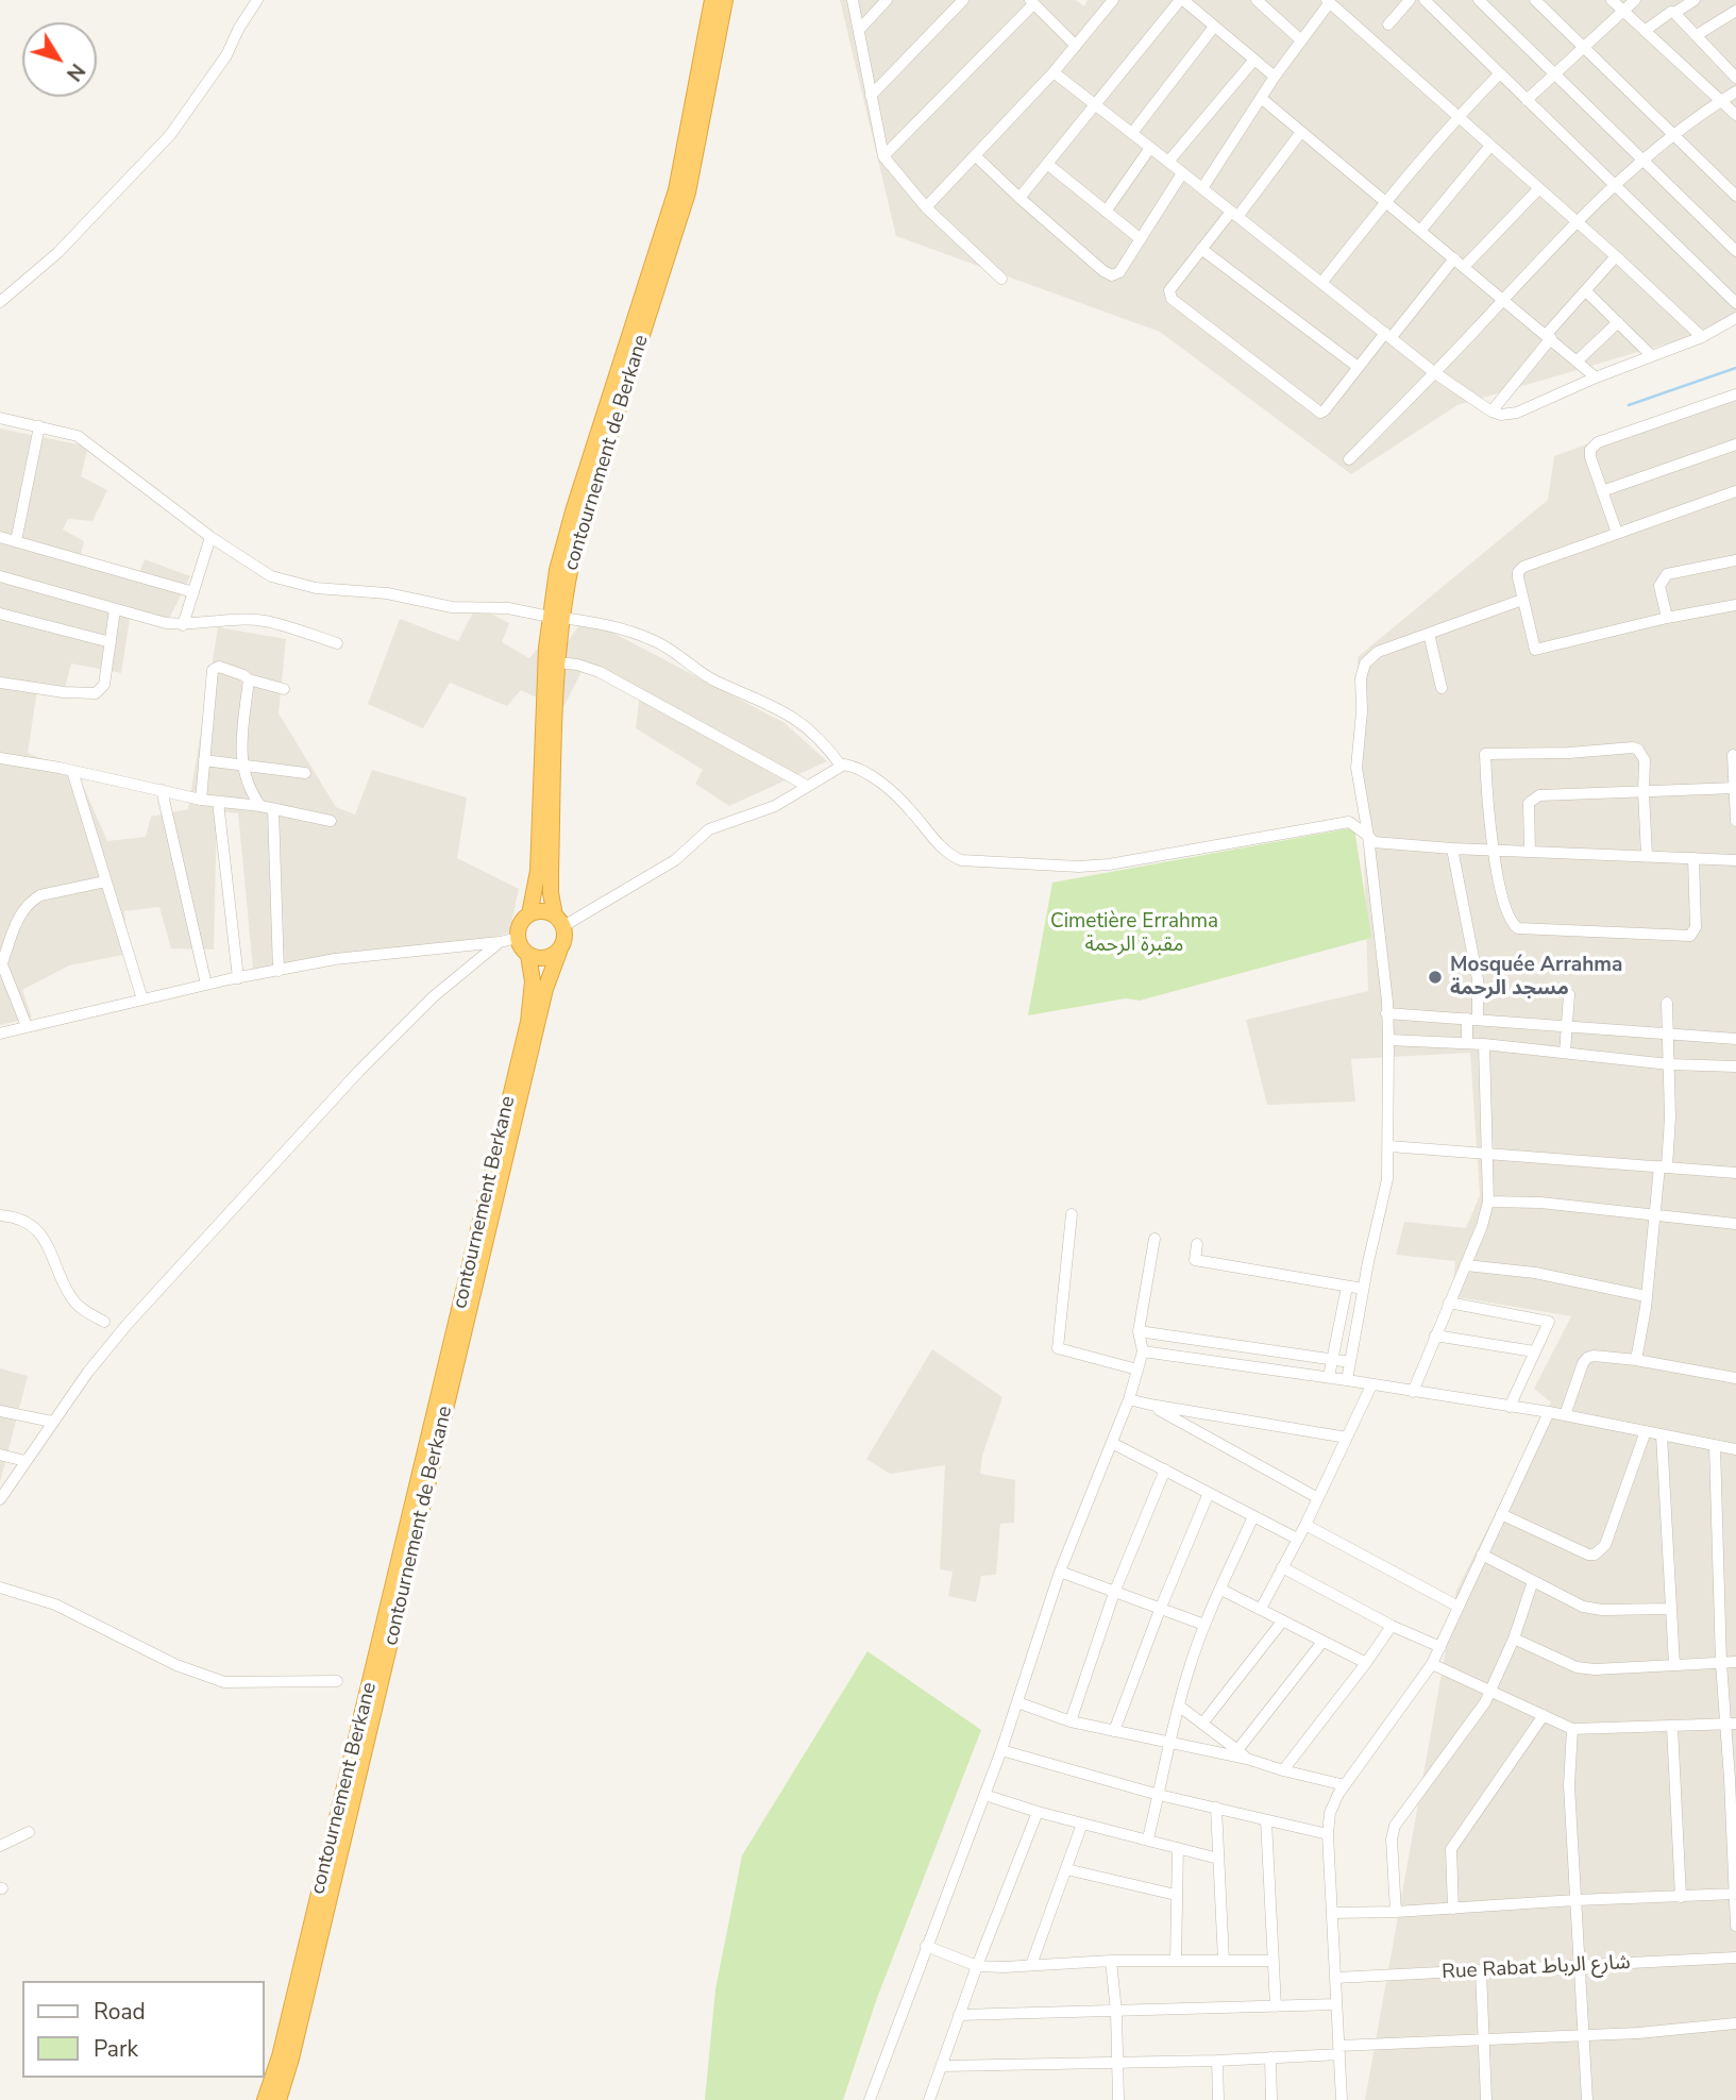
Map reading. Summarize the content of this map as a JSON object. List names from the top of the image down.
{
  "streets": {
    "highway": ["contournement de Berkane", "contournement Berkane"],
    "street": ["Rue Rabat شارع الرباط"]
  },
  "crossings": [
    ["contournement de Berkane", "contournement Berkane"]
  ],
  "parks": ["Cimetière Errahma مقبرة الرحمة"],
  "places": ["Mosquée Arrahma مسجد الرحمة"],
  "legend": ["Road", "Park"],
  "north": "bottom right"
}
